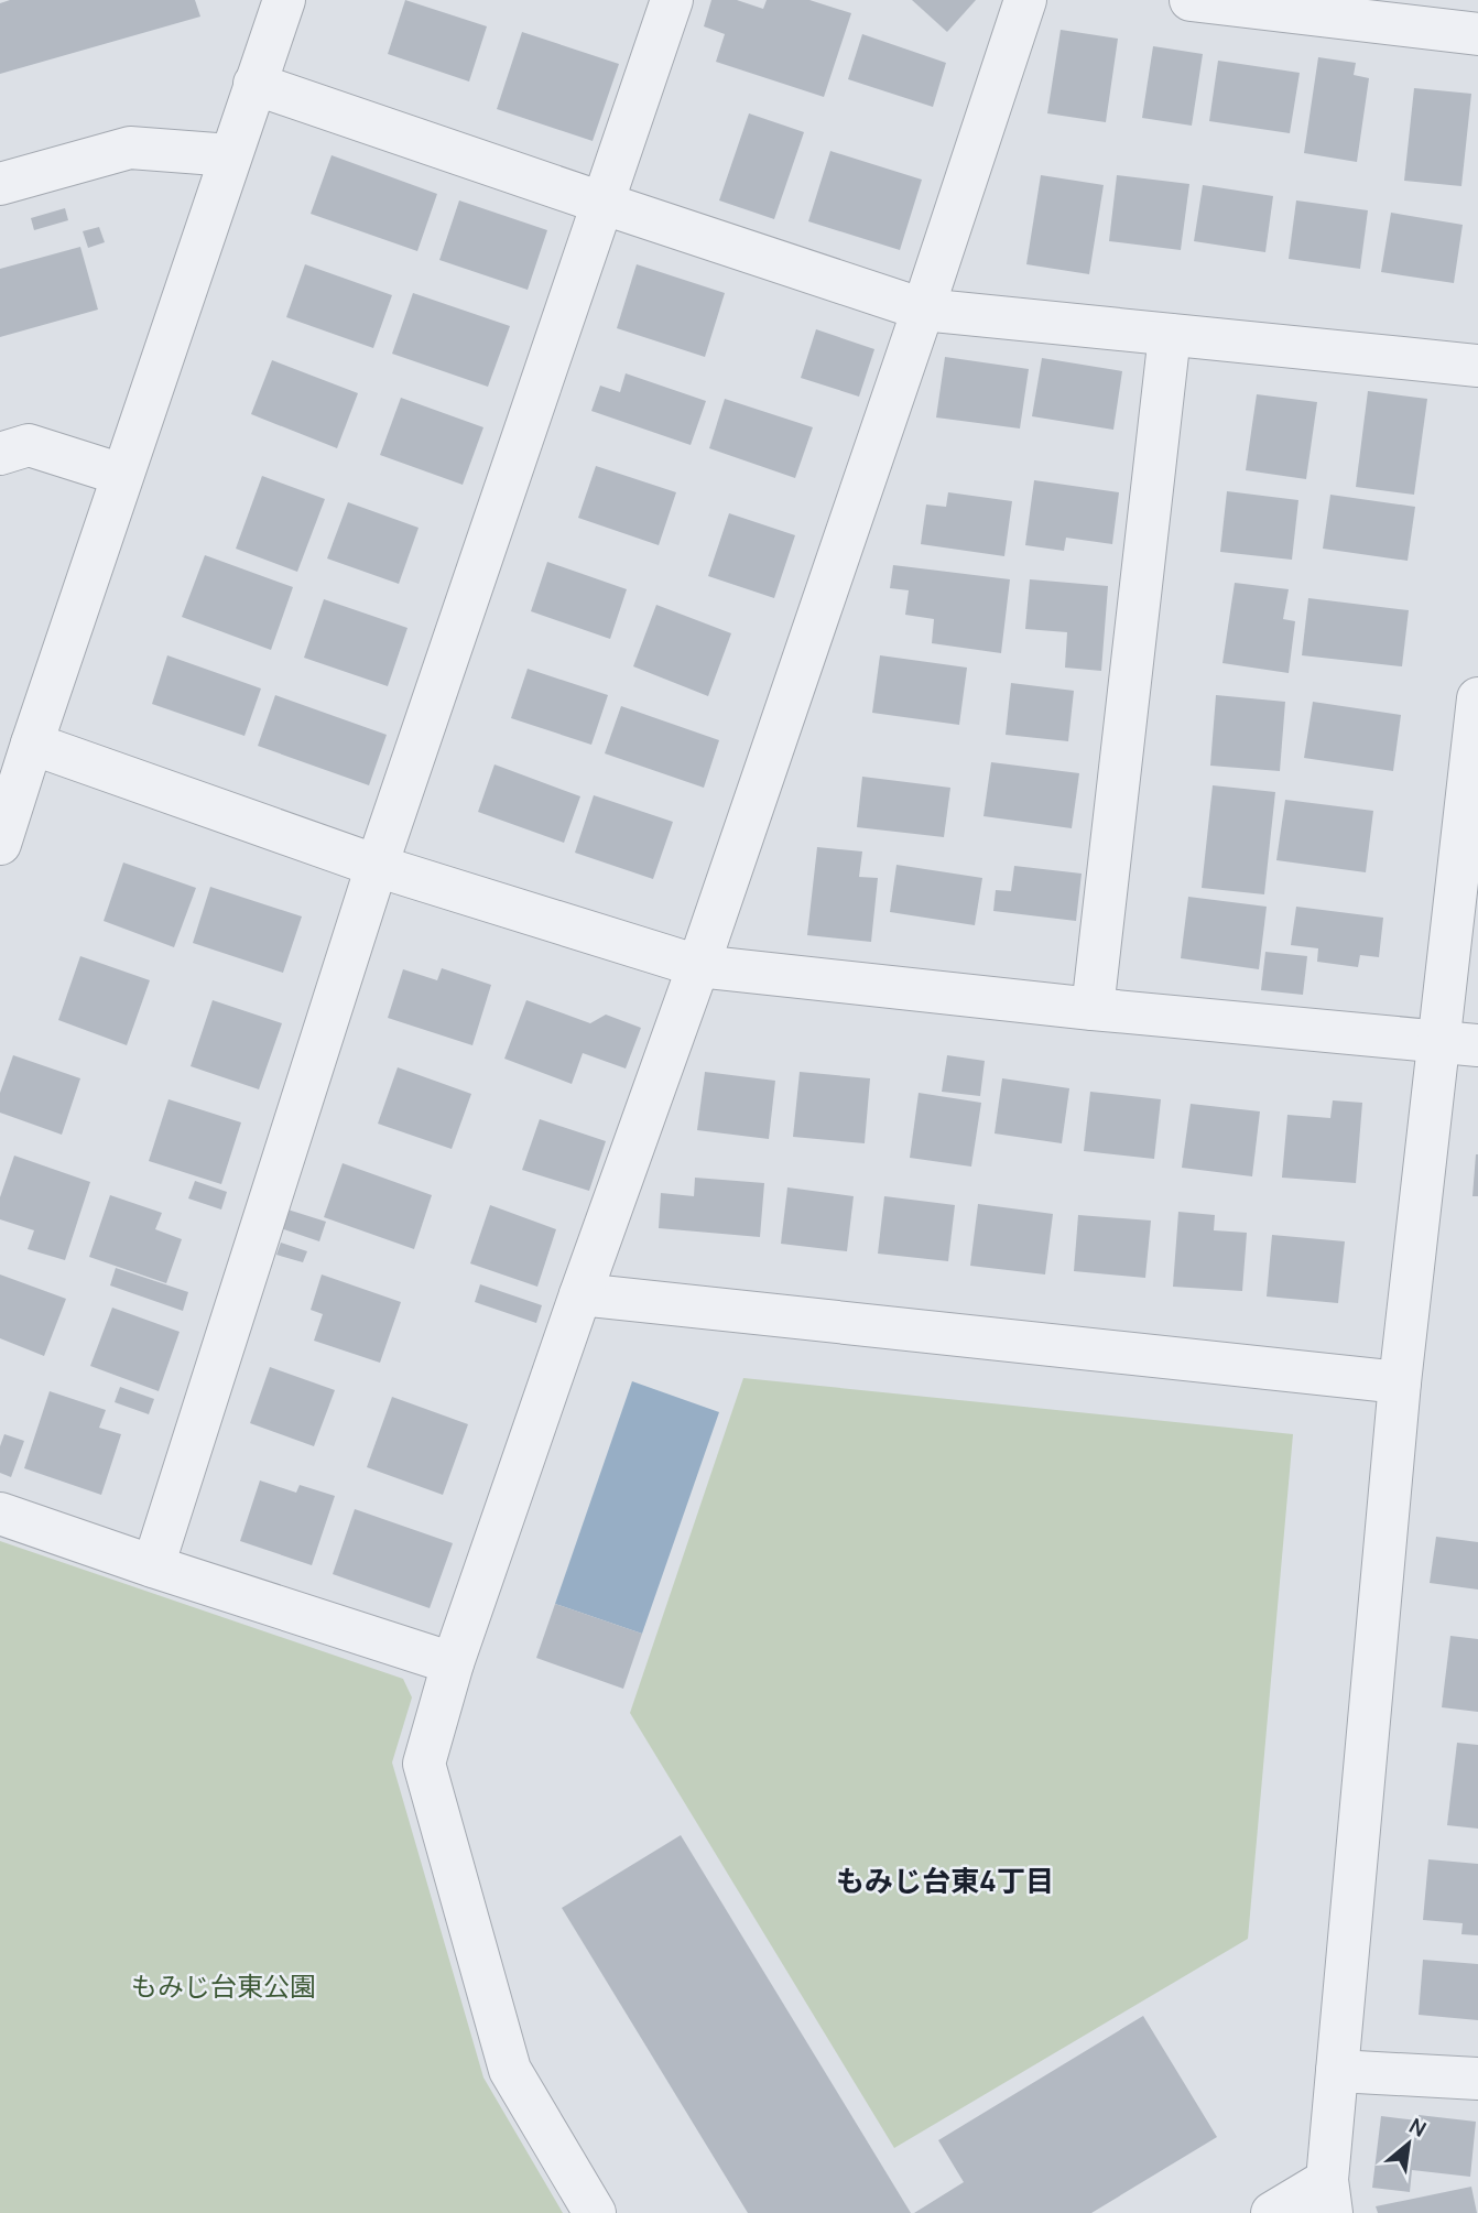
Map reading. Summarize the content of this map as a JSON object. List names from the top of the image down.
{
  "districts": ["もみじ台東4丁目"],
  "parks": ["もみじ台東公園"],
  "north": "top right"
}
